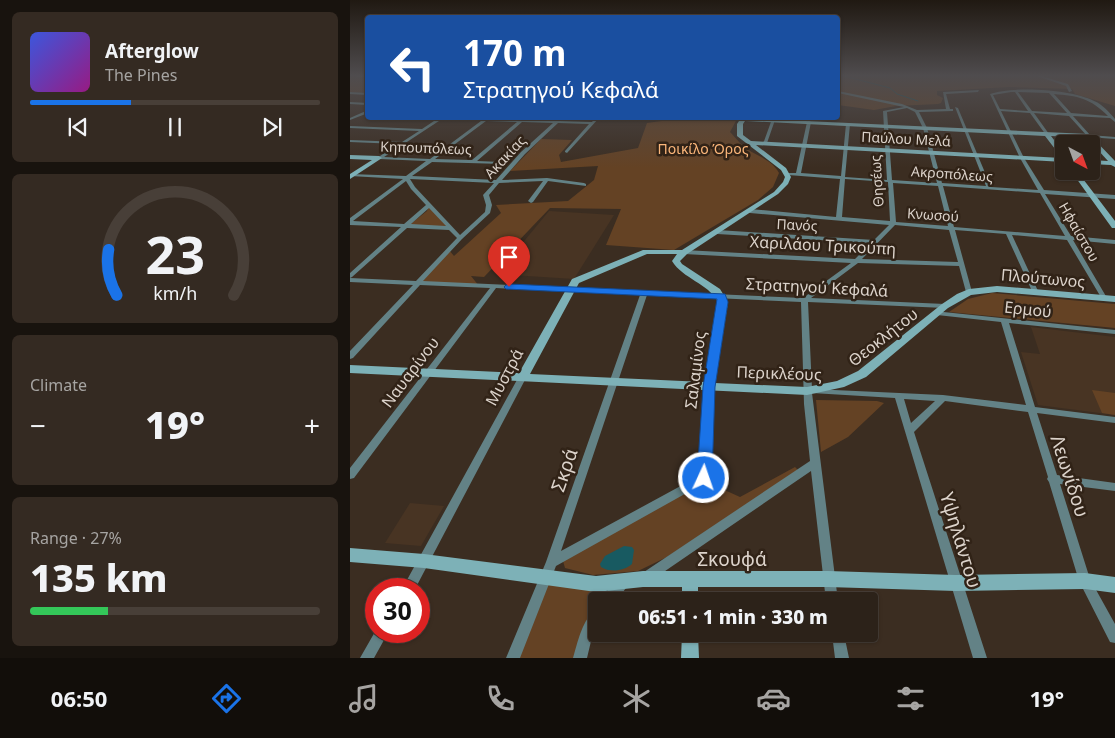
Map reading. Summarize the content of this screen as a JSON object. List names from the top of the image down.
{
  "streets": {
    "street": [
      "Παύλου Μελά",
      "Κηπουπόλεως",
      "Ακακίας",
      "Ακροπόλεως",
      "Θησέως",
      "Κνωσού",
      "Πανός",
      "Ηφαίστου",
      "Χαριλάου Τρικούπη",
      "Πλούτωνος",
      "Στρατηγού Κεφαλά",
      "Ερμού",
      "Θεοκλήτου",
      "Σαλαμίνος",
      "Ναυαρίνου",
      "Περικλέους",
      "Μυστρά",
      "Σκρά",
      "Λεωνίδου",
      "Υψηλάντου",
      "Σκουφά"
    ]
  },
  "crossings": [
    ["Παύλου Μελά", "Θησέως"],
    ["Παύλου Μελά", "Ηφαίστου"],
    ["Ακροπόλεως", "Θησέως"],
    ["Ακροπόλεως", "Ηφαίστου"],
    ["Θησέως", "Κνωσού"],
    ["Θησέως", "Πανός"],
    ["Θησέως", "Χαριλάου Τρικούπη"],
    ["Θησέως", "Στρατηγού Κεφαλά"],
    ["Κνωσού", "Ηφαίστου"],
    ["Ηφαίστου", "Πλούτωνος"],
    ["Χαριλάου Τρικούπη", "Μυστρά"],
    ["Πλούτωνος", "Θεοκλήτου"],
    ["Στρατηγού Κεφαλά", "Ερμού"],
    ["Στρατηγού Κεφαλά", "Θεοκλήτου"],
    ["Στρατηγού Κεφαλά", "Σαλαμίνος"],
    ["Στρατηγού Κεφαλά", "Ναυαρίνου"],
    ["Στρατηγού Κεφαλά", "Μυστρά"],
    ["Στρατηγού Κεφαλά", "Σκρά"],
    ["Ερμού", "Θεοκλήτου"],
    ["Ερμού", "Λεωνίδου"],
    ["Θεοκλήτου", "Περικλέους"],
    ["Σαλαμίνος", "Περικλέους"],
    ["Σαλαμίνος", "Σκρά"],
    ["Ναυαρίνου", "Περικλέους"],
    ["Περικλέους", "Μυστρά"],
    ["Περικλέους", "Σκρά"],
    ["Περικλέους", "Λεωνίδου"],
    ["Περικλέους", "Υψηλάντου"],
    ["Μυστρά", "Σκουφά"],
    ["Σκρά", "Σκουφά"],
    ["Λεωνίδου", "Σκουφά"],
    ["Υψηλάντου", "Σκουφά"]
  ],
  "parks": ["Ποικίλο Όρος"],
  "north": "bottom right",
  "page": {
    "turn": ["170 m", "Στρατηγού Κεφαλά"],
    "song": ["Afterglow", "The Pines"],
    "tile": [
      "Climate",
      ["Range · 27%", "135 km"]
    ],
    "heat": ["−", "19°", "+"],
    "limit": "30",
    "trip": "06:51 · 1 min · 330 m",
    "tabs": ["06:50", "19°"],
    "gauge": ["23", "km/h"]
  }
}
